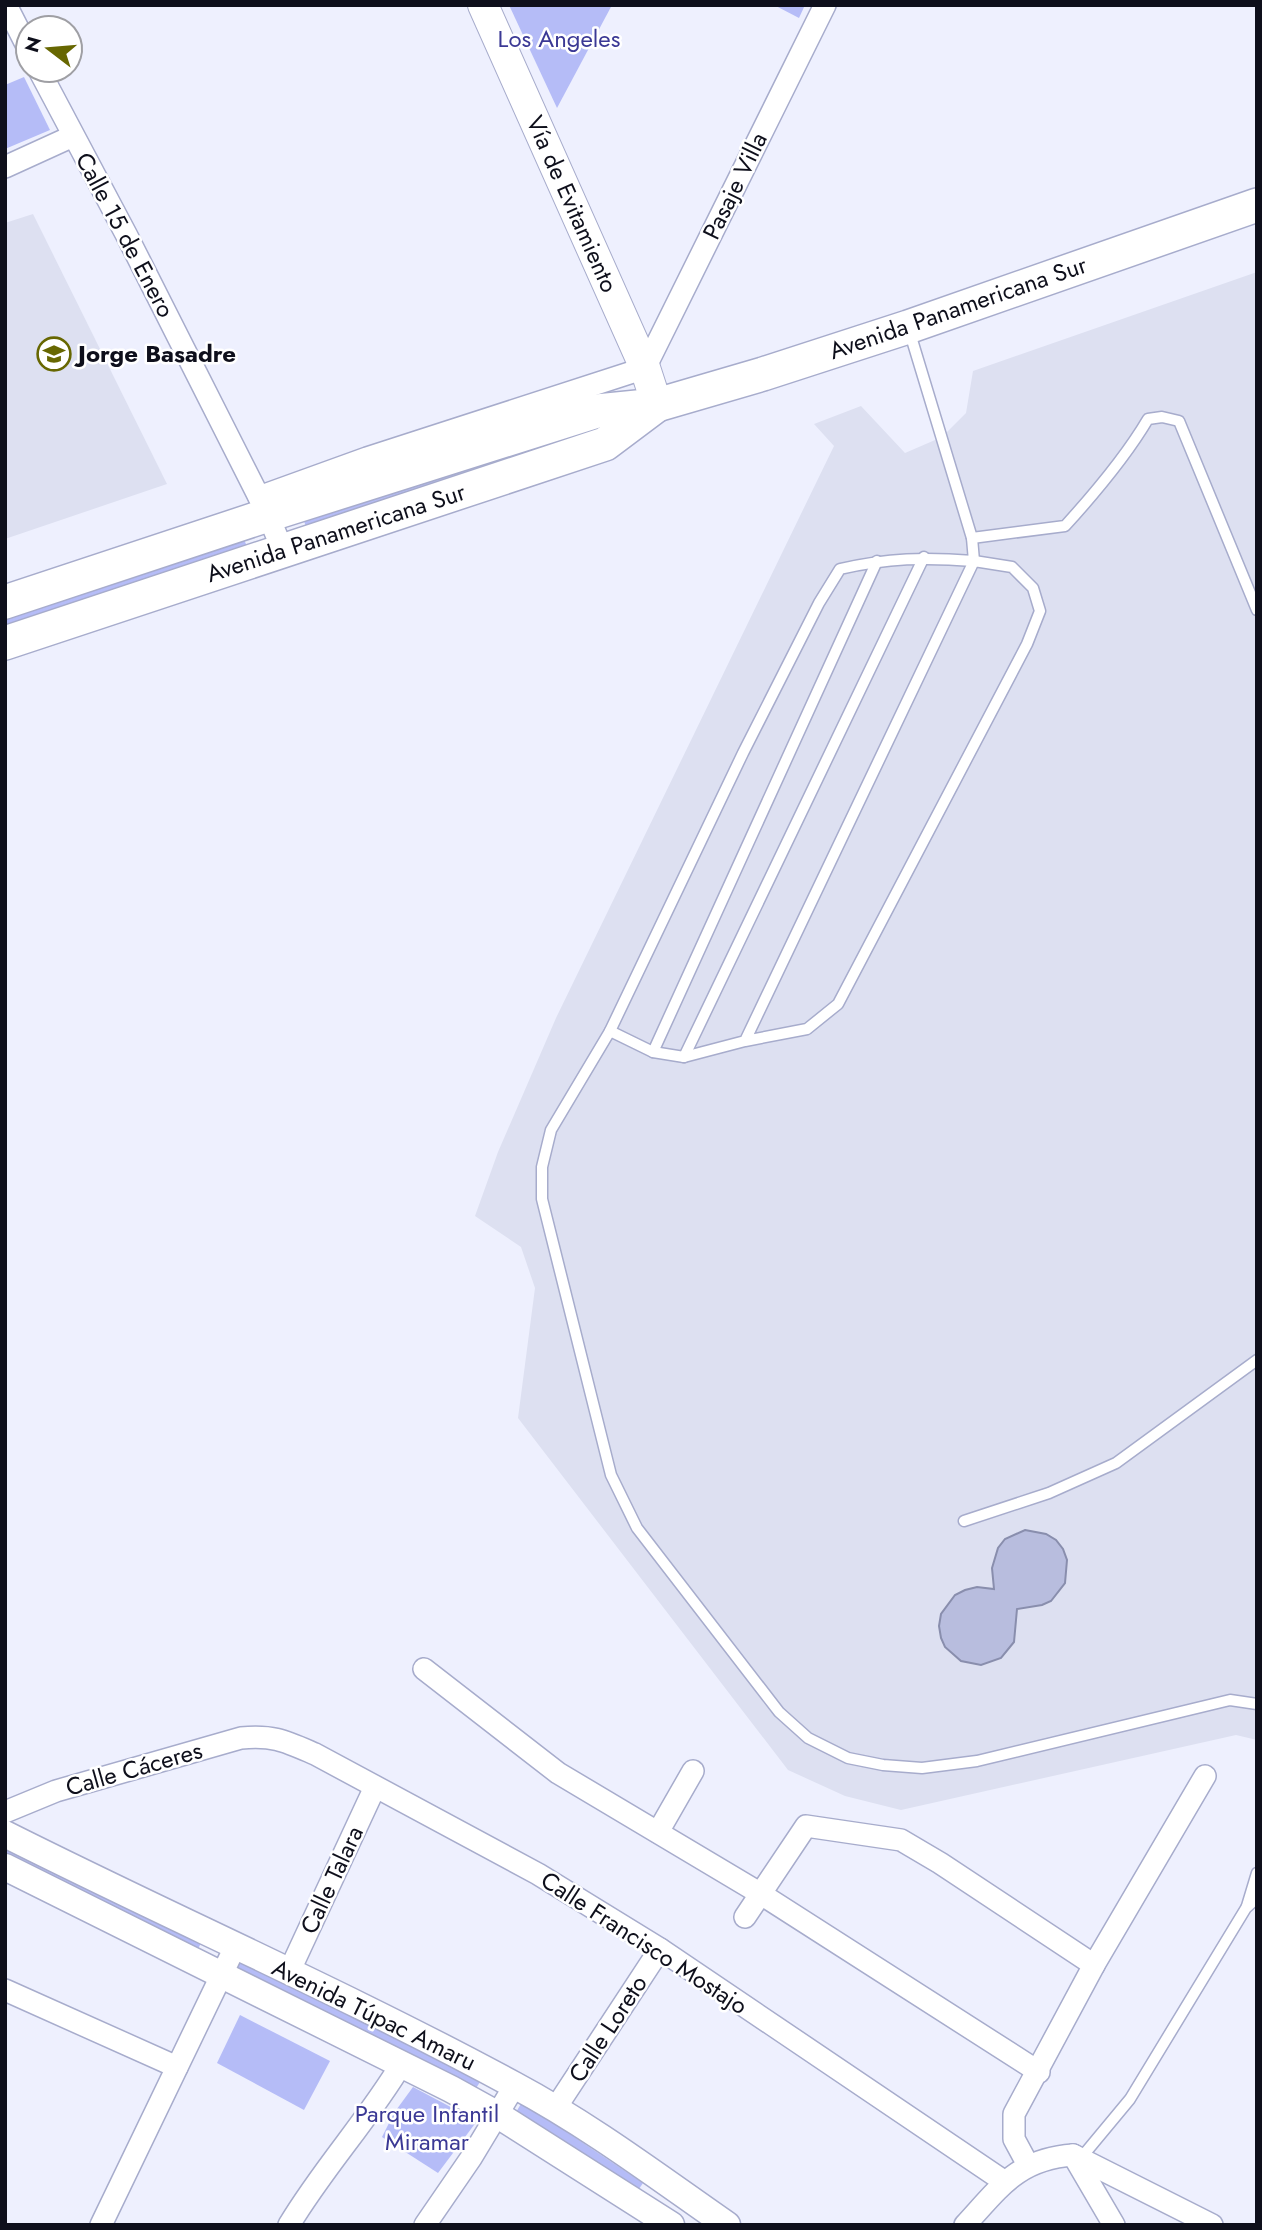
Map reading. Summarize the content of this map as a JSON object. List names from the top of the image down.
{
  "streets": {
    "main road": ["Vía de Evitamiento", "Avenida Panamericana Sur"],
    "street": [
      "Pasaje Villa",
      "Calle 15 de Enero",
      "Calle Cáceres",
      "Calle Talara",
      "Calle Francisco Mostajo",
      "Avenida Túpac Amaru",
      "Calle Loreto"
    ]
  },
  "crossings": [
    ["Pasaje Villa", "Vía de Evitamiento"],
    ["Pasaje Villa", "Avenida Panamericana Sur"],
    ["Vía de Evitamiento", "Avenida Panamericana Sur"],
    ["Calle 15 de Enero", "Avenida Panamericana Sur"],
    ["Calle Cáceres", "Calle Francisco Mostajo"],
    ["Calle Talara", "Calle Francisco Mostajo"],
    ["Calle Talara", "Avenida Túpac Amaru"],
    ["Calle Francisco Mostajo", "Calle Loreto"],
    ["Avenida Túpac Amaru", "Calle Loreto"]
  ],
  "parks": ["Los Angeles", "Parque Infantil Miramar"],
  "places": {
    "school or university": ["Jorge Basadre"]
  },
  "north": "left"
}
